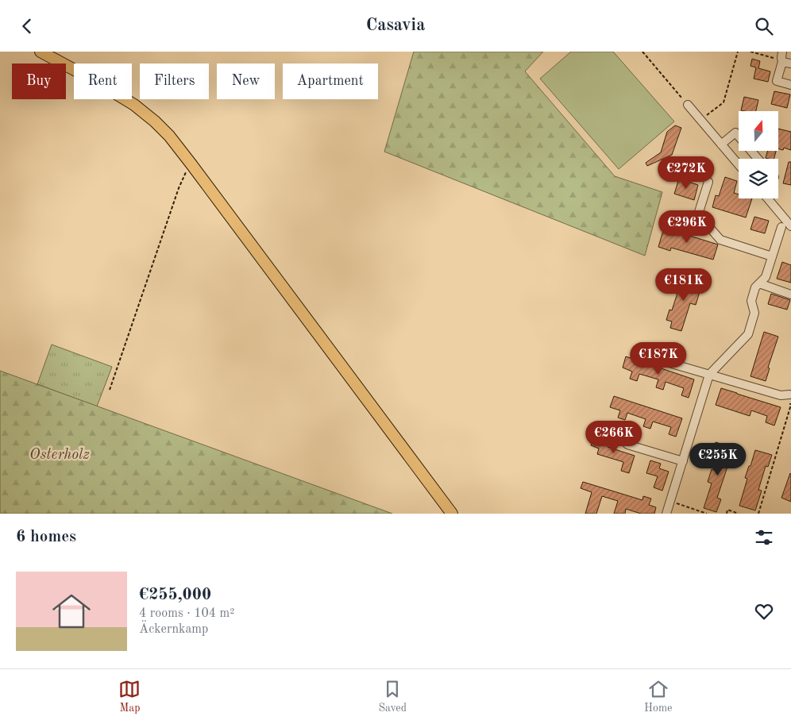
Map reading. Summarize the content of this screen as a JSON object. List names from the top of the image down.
{
  "parks": ["Osterholz"],
  "north": "top",
  "page": {
    "header": "Casavia",
    "chip": [
      "Buy",
      "Rent",
      "Filters",
      "New",
      "Apartment"
    ],
    "price": [
      "€272K",
      "€296K",
      "€181K",
      "€187K",
      "€266K",
      "€255K"
    ],
    "heading": "6 homes",
    "list": [
      {
        "name": "€255,000",
        "note": "4 rooms · 104 m² · Äckernkamp"
      }
    ],
    "tabs": ["Map", "Saved", "Home"]
  }
}
